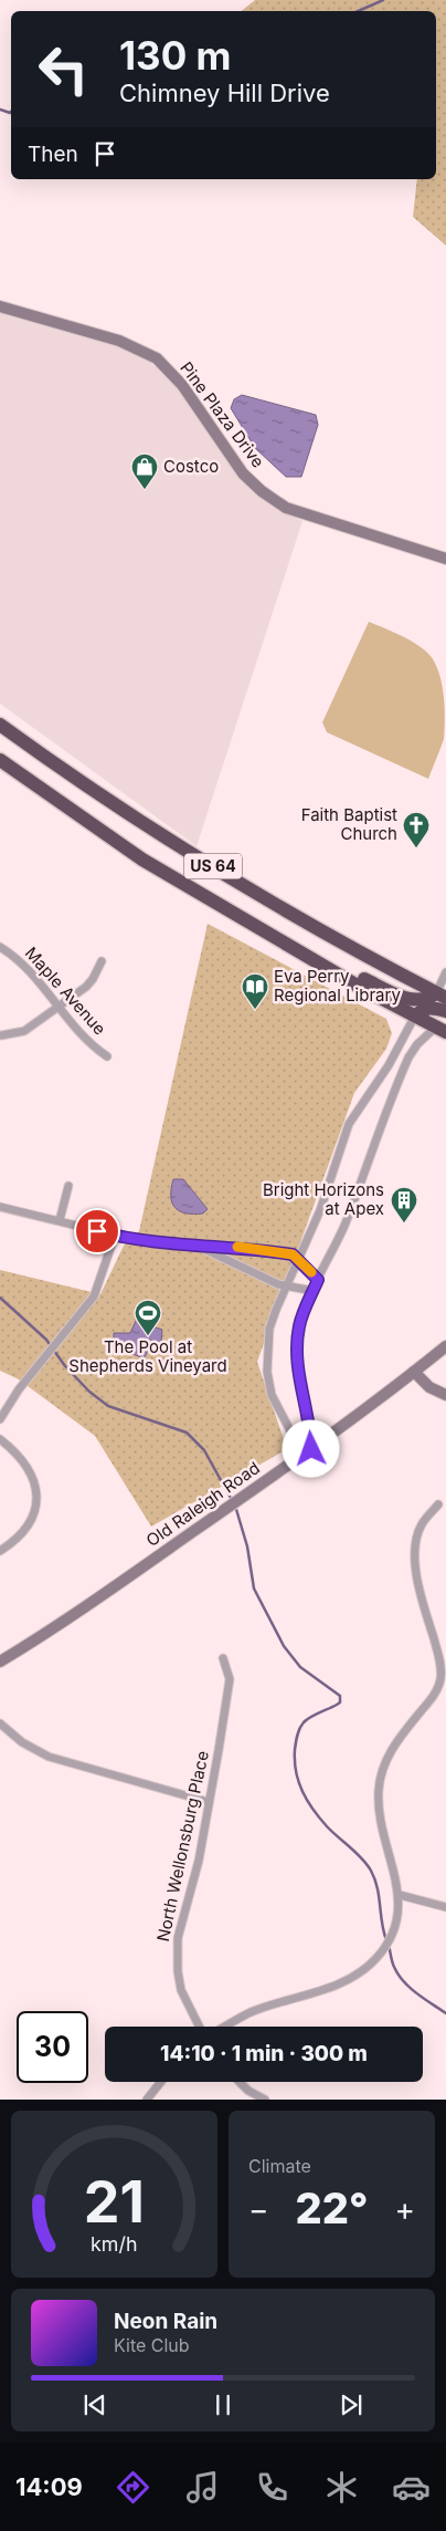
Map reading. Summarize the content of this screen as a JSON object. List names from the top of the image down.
{
  "streets": {
    "highway": ["US 64"],
    "street": [
      "Pine Plaza Drive",
      "Maple Avenue",
      "Old Raleigh Road",
      "North Wellonsburg Place"
    ]
  },
  "places": {
    "shop": ["Costco"],
    "church": ["Faith Baptist Church"],
    "library": ["Eva Perry Regional Library"],
    "building": ["Bright Horizons at Apex"],
    "sports": ["The Pool at Shepherds Vineyard"]
  },
  "page": {
    "turn": ["130 m", "Chimney Hill Drive"],
    "then": "Then",
    "limit": "30",
    "trip": "14:10 · 1 min · 300 m",
    "tile": "Climate",
    "heat": ["−", "22°", "+"],
    "song": ["Neon Rain", "Kite Club"],
    "tabs": "14:09",
    "gauge": ["21", "km/h"]
  }
}
